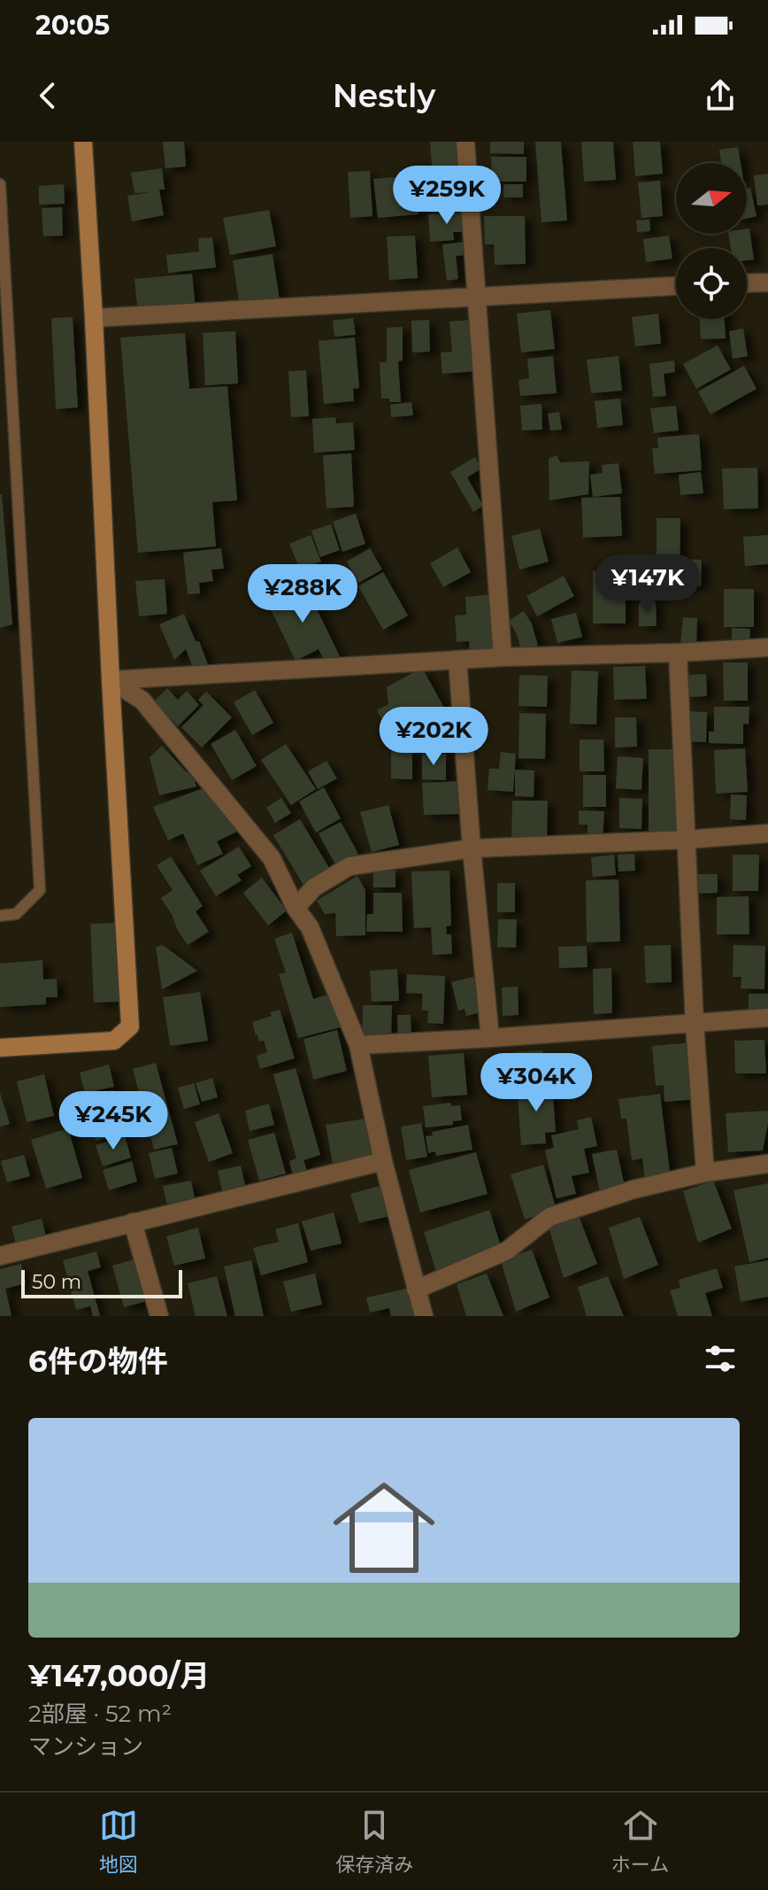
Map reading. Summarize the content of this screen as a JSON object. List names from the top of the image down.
{
  "scale_bar": "50 m",
  "north": "right",
  "page": {
    "status": "20:05",
    "header": "Nestly",
    "price": [
      "¥259K",
      "¥147K",
      "¥288K",
      "¥202K",
      "¥304K",
      "¥245K"
    ],
    "scale": "50 m",
    "heading": "6件の物件",
    "list": [
      {
        "name": "¥147,000/月",
        "note": "2部屋 · 52 m² · マンション"
      }
    ],
    "tabs": ["地図", "保存済み", "ホーム"]
  }
}
